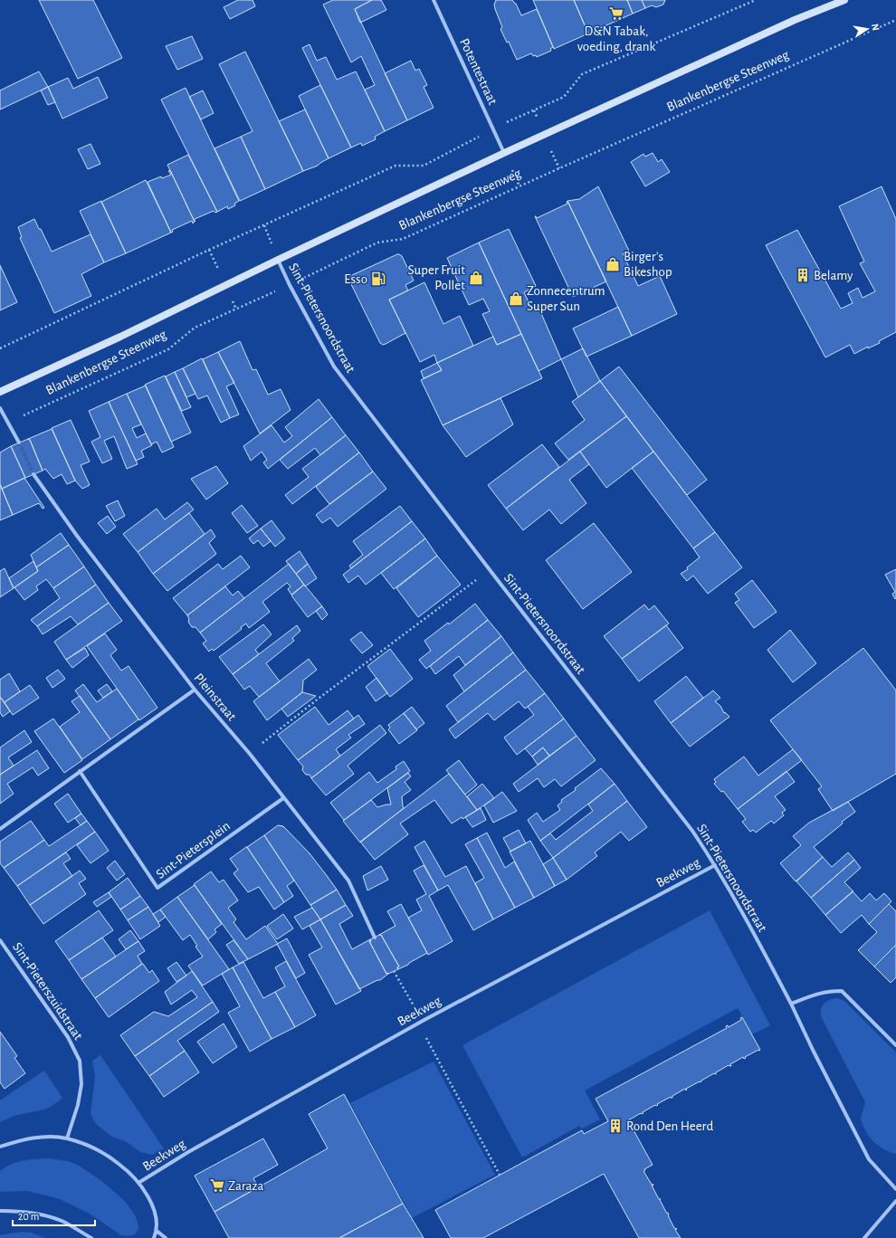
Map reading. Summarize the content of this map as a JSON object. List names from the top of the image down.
{
  "streets": {
    "main road": ["Blankenbergse Steenweg"],
    "street": [
      "Potentestraat",
      "Sint-Pietersnoordstraat",
      "Pleinstraat",
      "Sint-Pietersplein",
      "Beekweg",
      "Sint-Pieterszuidstraat"
    ]
  },
  "crossings": [
    ["Potentestraat", "Blankenbergse Steenweg"],
    ["Blankenbergse Steenweg", "Sint-Pietersnoordstraat"],
    ["Sint-Pietersnoordstraat", "Beekweg"],
    ["Pleinstraat", "Sint-Pietersplein"]
  ],
  "places": {
    "supermarket": ["D&N Tabak, voeding, drank", "Zaraza"],
    "shop": ["Birger's Bikeshop", "Super Fruit Pollet", "Zonnecentrum Super Sun"],
    "building": ["Belamy", "Rond Den Heerd"],
    "fuel station": ["Esso"]
  },
  "scale_bar": "20 m",
  "north": "right"
}
